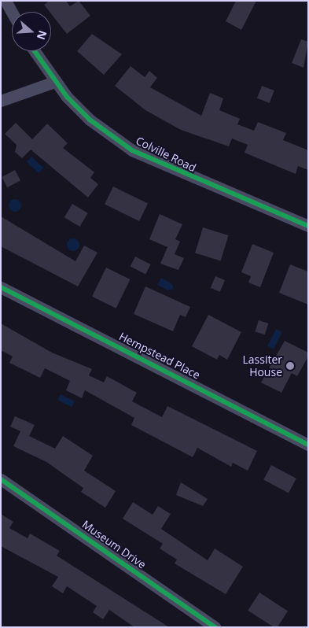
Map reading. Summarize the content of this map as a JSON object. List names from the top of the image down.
{
  "streets": {
    "street": ["Colville Road", "Hempstead Place", "Museum Drive"]
  },
  "places": ["Lassiter House"],
  "north": "right"
}
